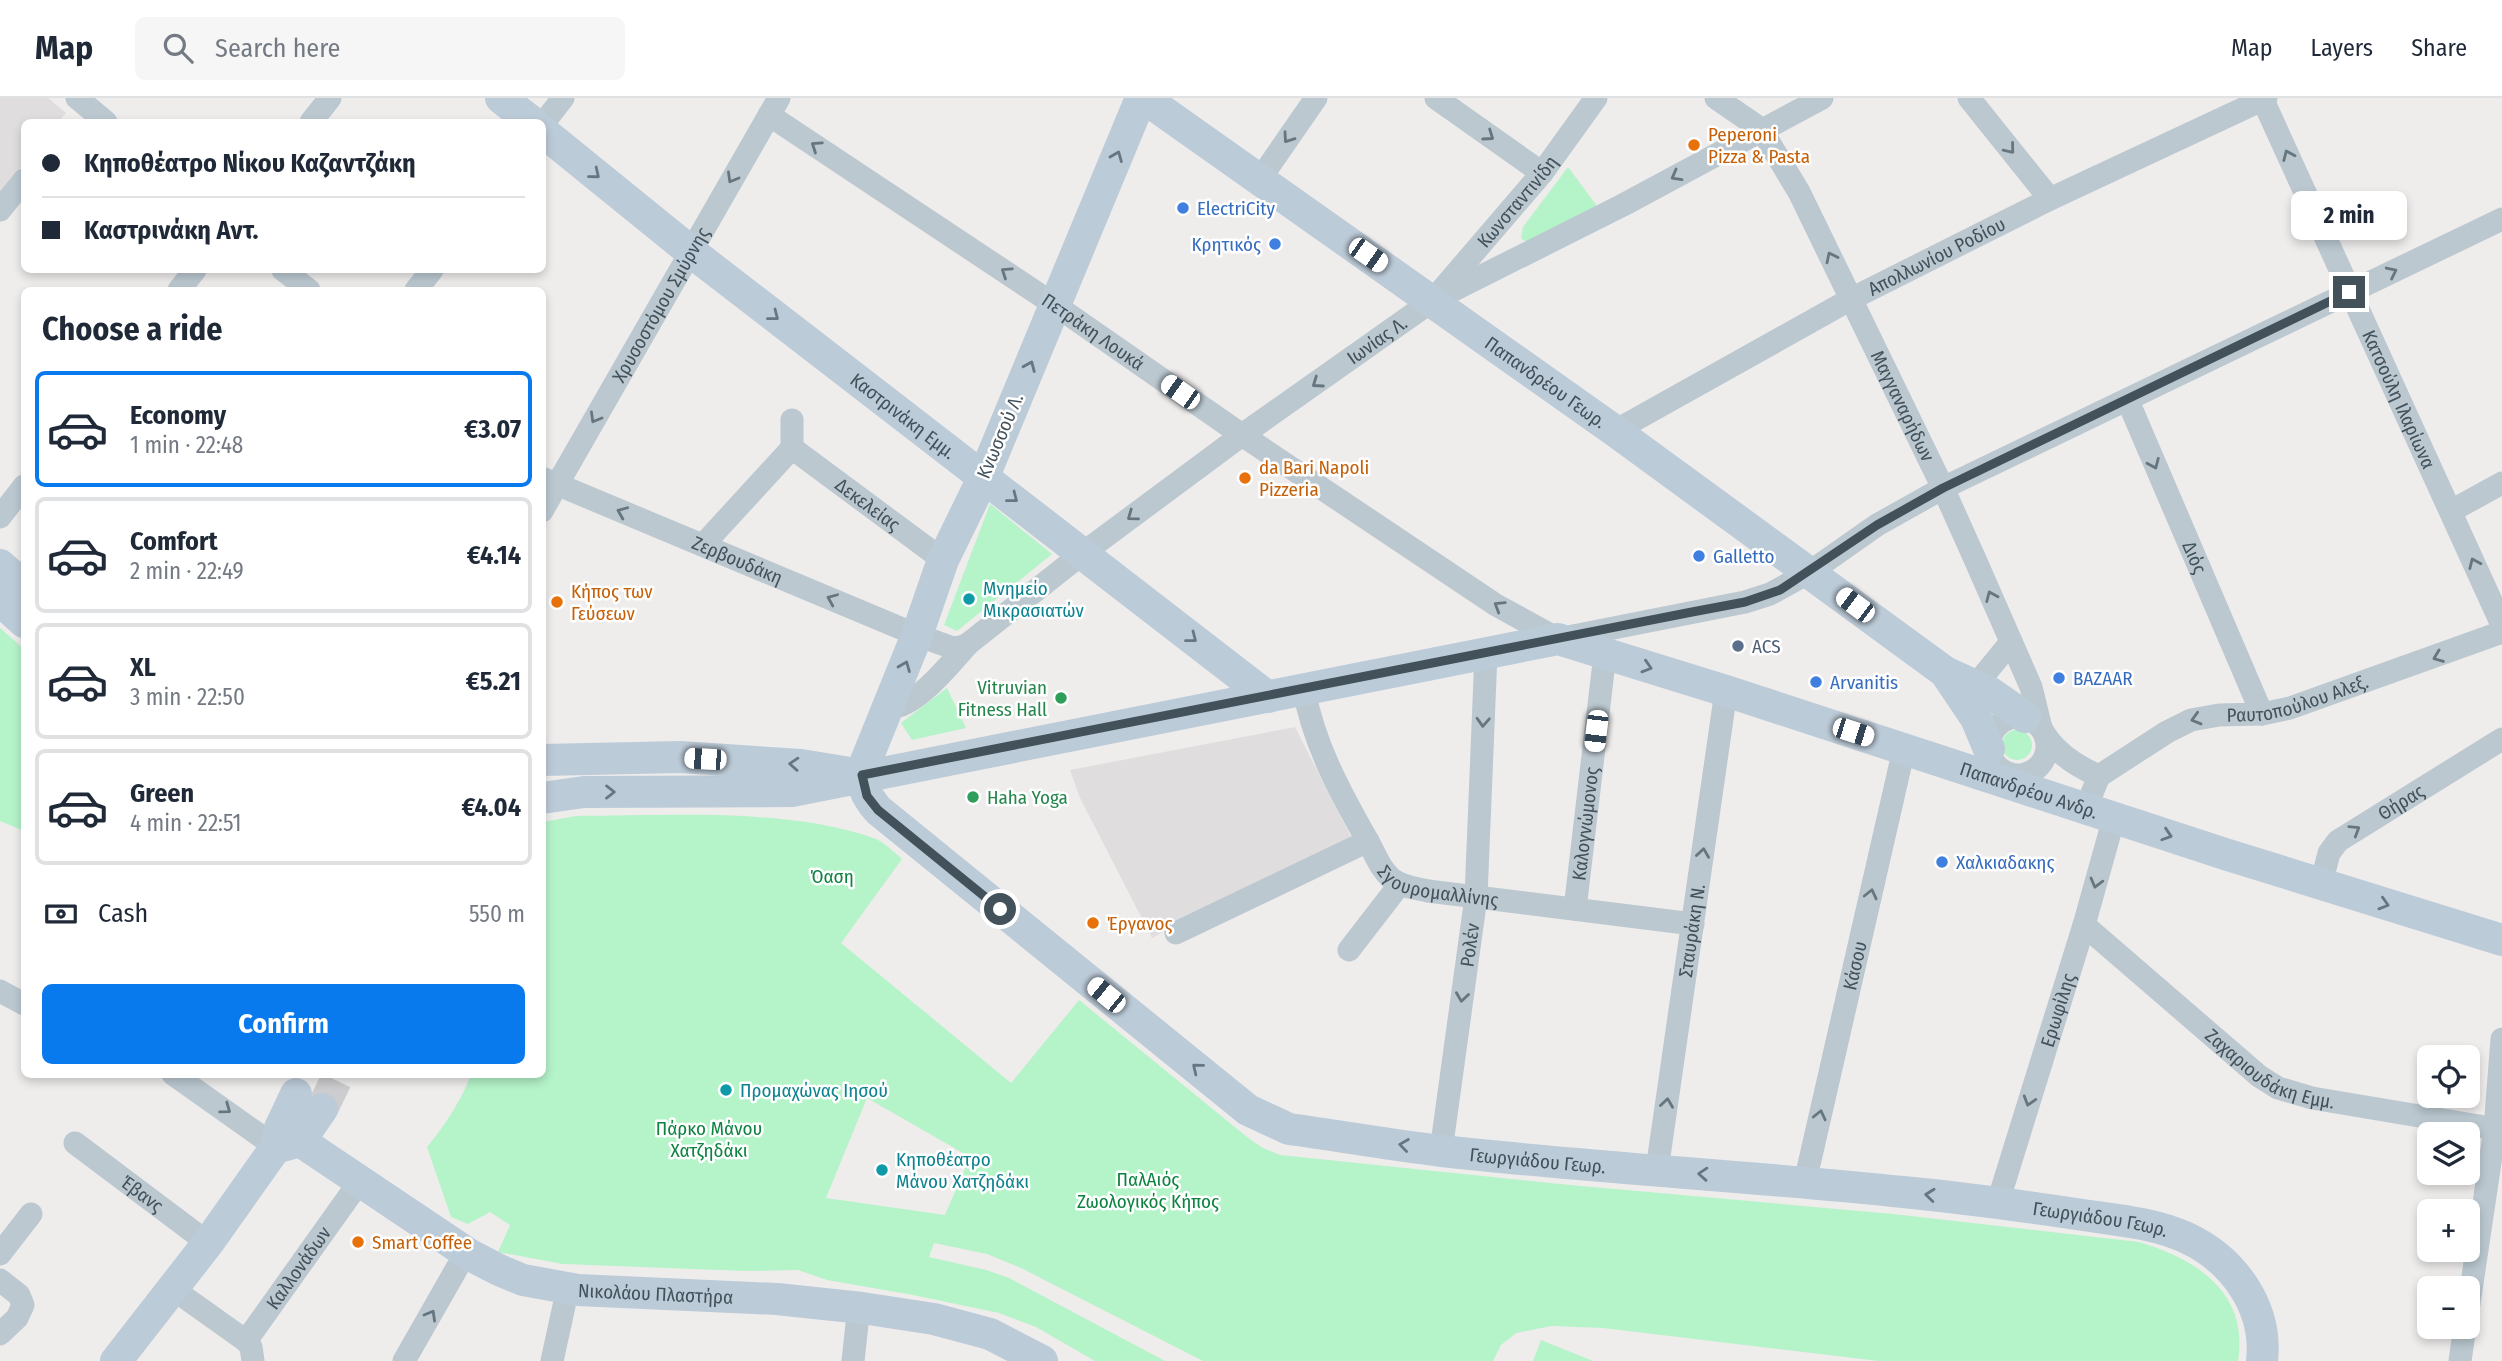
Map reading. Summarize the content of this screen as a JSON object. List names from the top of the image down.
{
  "streets": {
    "street": [
      "Κωνσταντινίδη",
      "Απολλωνίου Ροδίου",
      "Χρυσοστόμου Σμύρνης",
      "Πετράκη Λουκά",
      "Ιωνίας Λ.",
      "Παπανδρέου Γεωρ.",
      "Κατσούλη Ιλαρίωνα",
      "Μαγγαναρήδων",
      "Καστρινάκη Εμμ.",
      "Κνωσσού Λ.",
      "Δεκελείας",
      "Διός",
      "Ζερβουδάκη",
      "Ραυτοπούλου Αλεξ.",
      "Παπανδρέου Ανδρ.",
      "Θήρας",
      "Καλογνώμονος",
      "Σγουρομαλλίνης",
      "Σταυράκη Ν.",
      "Ρολέν",
      "Κάσου",
      "Ερωφίλης",
      "Ζαχαριουδάκη Εμμ.",
      "Γεωργιάδου Γεωρ.",
      "Έβανς",
      "Καλλονάδων",
      "Νικολάου Πλαστήρα"
    ]
  },
  "crossings": [
    ["Κωνσταντινίδη", "Ιωνίας Λ."],
    ["Κωνσταντινίδη", "Παπανδρέου Γεωρ."],
    ["Απολλωνίου Ροδίου", "Παπανδρέου Γεωρ."],
    ["Απολλωνίου Ροδίου", "Κατσούλη Ιλαρίωνα"],
    ["Απολλωνίου Ροδίου", "Μαγγαναρήδων"],
    ["Χρυσοστόμου Σμύρνης", "Πετράκη Λουκά"],
    ["Χρυσοστόμου Σμύρνης", "Καστρινάκη Εμμ."],
    ["Χρυσοστόμου Σμύρνης", "Ζερβουδάκη"],
    ["Πετράκη Λουκά", "Ιωνίας Λ."],
    ["Πετράκη Λουκά", "Κνωσσού Λ."],
    ["Πετράκη Λουκά", "Παπανδρέου Ανδρ."],
    ["Ιωνίας Λ.", "Παπανδρέου Γεωρ."],
    ["Ιωνίας Λ.", "Μαγγαναρήδων"],
    ["Ιωνίας Λ.", "Καστρινάκη Εμμ."],
    ["Ιωνίας Λ.", "Κνωσσού Λ."],
    ["Παπανδρέου Γεωρ.", "Κνωσσού Λ."],
    ["Παπανδρέου Γεωρ.", "Παπανδρέου Ανδρ."],
    ["Κατσούλη Ιλαρίωνα", "Παπανδρέου Ανδρ."],
    ["Μαγγαναρήδων", "Παπανδρέου Ανδρ."],
    ["Καστρινάκη Εμμ.", "Κνωσσού Λ."],
    ["Καστρινάκη Εμμ.", "Παπανδρέου Ανδρ."],
    ["Κνωσσού Λ.", "Δεκελείας"],
    ["Κνωσσού Λ.", "Ζερβουδάκη"],
    ["Κνωσσού Λ.", "Παπανδρέου Ανδρ."],
    ["Κνωσσού Λ.", "Γεωργιάδου Γεωρ."],
    ["Διός", "Ραυτοπούλου Αλεξ."],
    ["Διός", "Παπανδρέου Ανδρ."],
    ["Ραυτοπούλου Αλεξ.", "Παπανδρέου Ανδρ."],
    ["Ραυτοπούλου Αλεξ.", "Ερωφίλης"],
    ["Παπανδρέου Ανδρ.", "Θήρας"],
    ["Παπανδρέου Ανδρ.", "Καλογνώμονος"],
    ["Παπανδρέου Ανδρ.", "Σγουρομαλλίνης"],
    ["Παπανδρέου Ανδρ.", "Σταυράκη Ν."],
    ["Παπανδρέου Ανδρ.", "Ρολέν"],
    ["Παπανδρέου Ανδρ.", "Κάσου"],
    ["Παπανδρέου Ανδρ.", "Ερωφίλης"],
    ["Παπανδρέου Ανδρ.", "Γεωργιάδου Γεωρ."],
    ["Καλογνώμονος", "Σγουρομαλλίνης"],
    ["Σγουρομαλλίνης", "Σταυράκη Ν."],
    ["Σγουρομαλλίνης", "Ρολέν"],
    ["Σταυράκη Ν.", "Γεωργιάδου Γεωρ."],
    ["Ρολέν", "Γεωργιάδου Γεωρ."],
    ["Κάσου", "Γεωργιάδου Γεωρ."],
    ["Ερωφίλης", "Ζαχαριουδάκη Εμμ."],
    ["Ερωφίλης", "Γεωργιάδου Γεωρ."],
    ["Καλλονάδων", "Νικολάου Πλαστήρα"]
  ],
  "one_way": [
    "Πετράκη Λουκά",
    "Ιωνίας Λ.",
    "Κατσούλη Ιλαρίωνα",
    "Μαγγαναρήδων",
    "Καστρινάκη Εμμ.",
    "Κνωσσού Λ.",
    "Διός",
    "Ραυτοπούλου Αλεξ.",
    "Θήρας",
    "Σταυράκη Ν.",
    "Ρολέν",
    "Κάσου",
    "Ερωφίλης",
    "Γεωργιάδου Γεωρ."
  ],
  "parks": ["Όαση", "Πάρκο Μάνου Χατζηδάκι", "ΠαλΑιός Ζωολογικός Κήπος"],
  "places": [
    "Peperoni Pizza & Pasta",
    "ElectriCity",
    "Κρητικός",
    "da Bari Napoli Pizzeria",
    "Galletto",
    "Μνημείο Μικρασιατών",
    "Κήπος των Γεύσεων",
    "ACS",
    "BAZAAR",
    "Arvanitis",
    "Vitruvian Fitness Hall",
    "Haha Yoga",
    "Χαλκιαδακης",
    "Έργανος",
    "Προμαχώνας Ιησού",
    "Κηποθέατρο Μάνου Χατζηδάκι",
    "Smart Coffee"
  ],
  "page": {
    "header": "Map",
    "search": "Search here",
    "nav": ["Map", "Layers", "Share"],
    "banner": ["Κηποθέατρο Νίκου Καζαντζάκη", "Καστρινάκη Αντ."],
    "bubble": "2 min",
    "heading": "Choose a ride",
    "list": [
      {
        "name": "Economy",
        "note": "1 min · 22:48",
        "value": "€3.07"
      },
      {
        "name": "Comfort",
        "note": "2 min · 22:49",
        "value": "€4.14"
      },
      {
        "name": "XL",
        "note": "3 min · 22:50",
        "value": "€5.21"
      },
      {
        "name": "Green",
        "note": "4 min · 22:51",
        "value": "€4.04"
      }
    ],
    "pay": ["Cash", "550 m"],
    "buttons": "Confirm",
    "map_buttons": ["+", "−"]
  }
}
